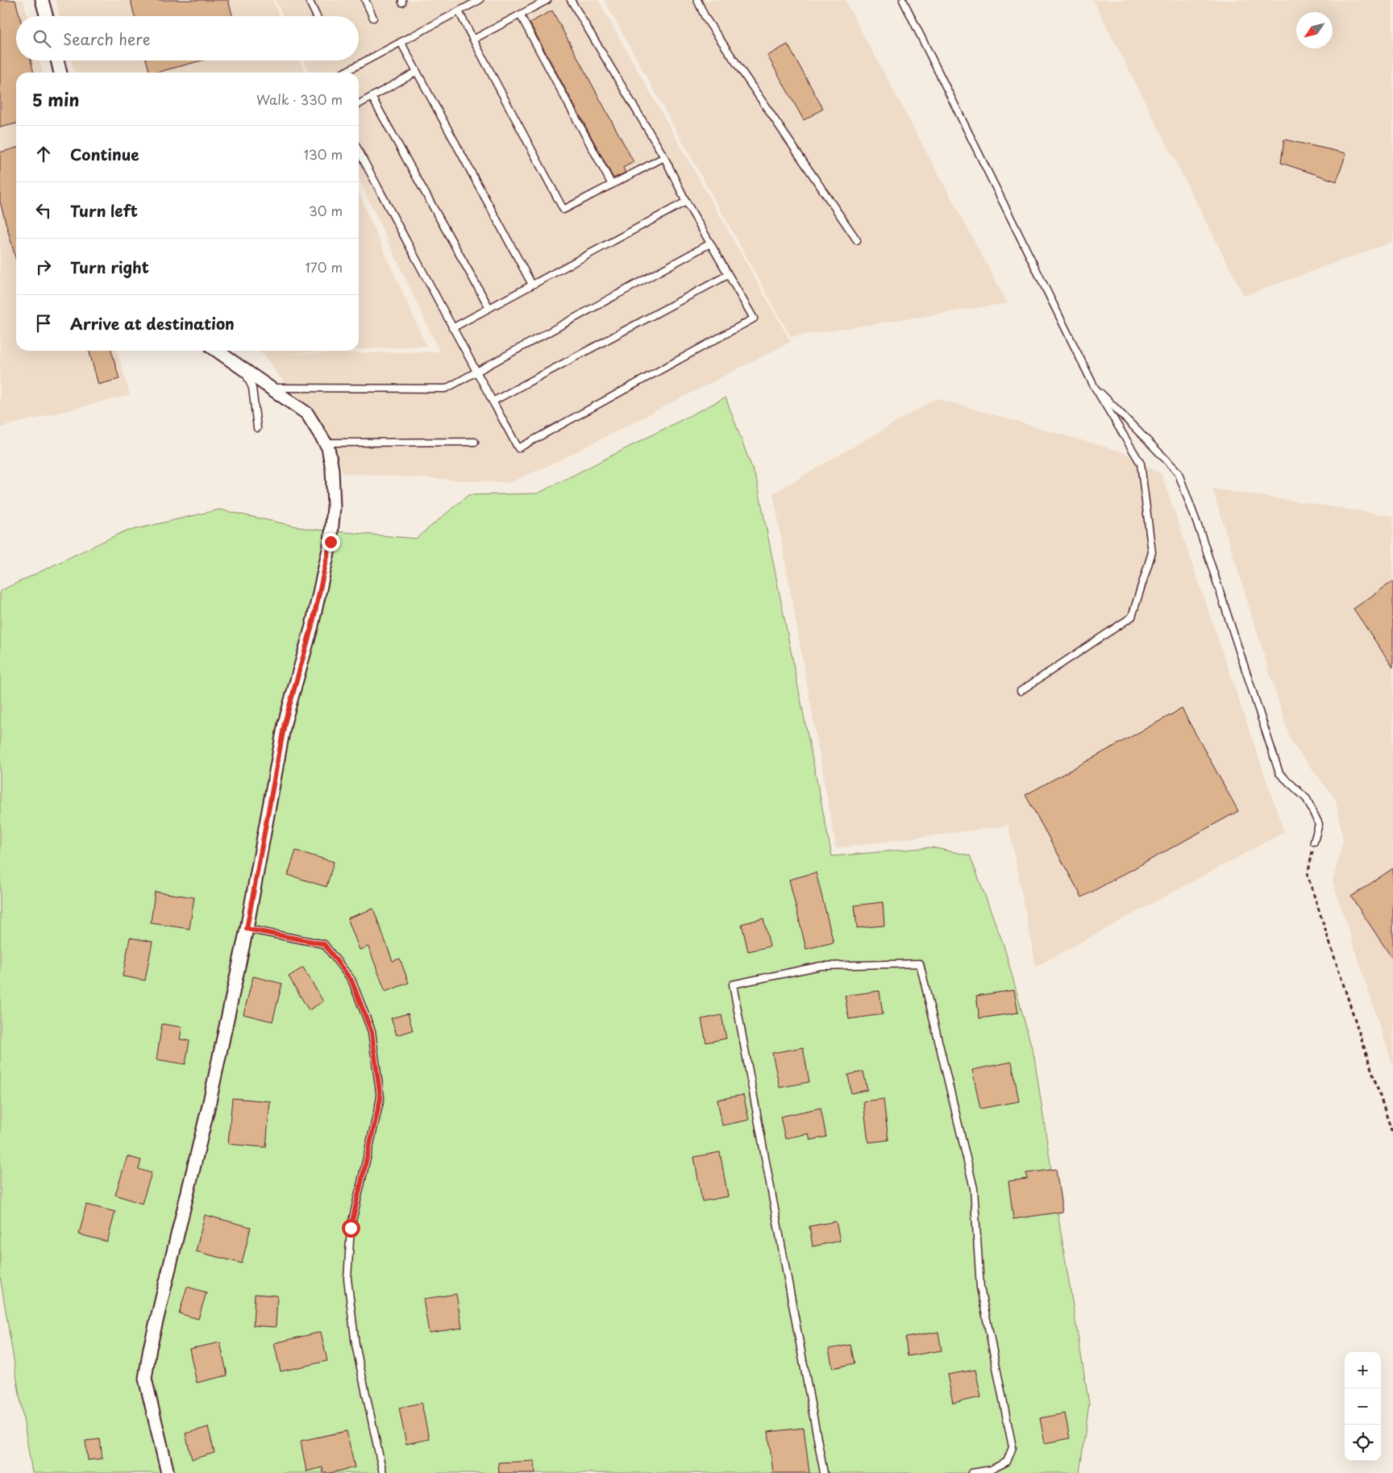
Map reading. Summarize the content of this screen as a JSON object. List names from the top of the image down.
{
  "north": "bottom left",
  "page": {
    "search": "Search here",
    "heading": ["5 min", "Walk · 330 m"],
    "list": [
      ["Continue", "130 m"],
      ["Turn left", "30 m"],
      ["Turn right", "170 m"],
      "Arrive at destination"
    ],
    "map_buttons": ["+", "−"]
  }
}
